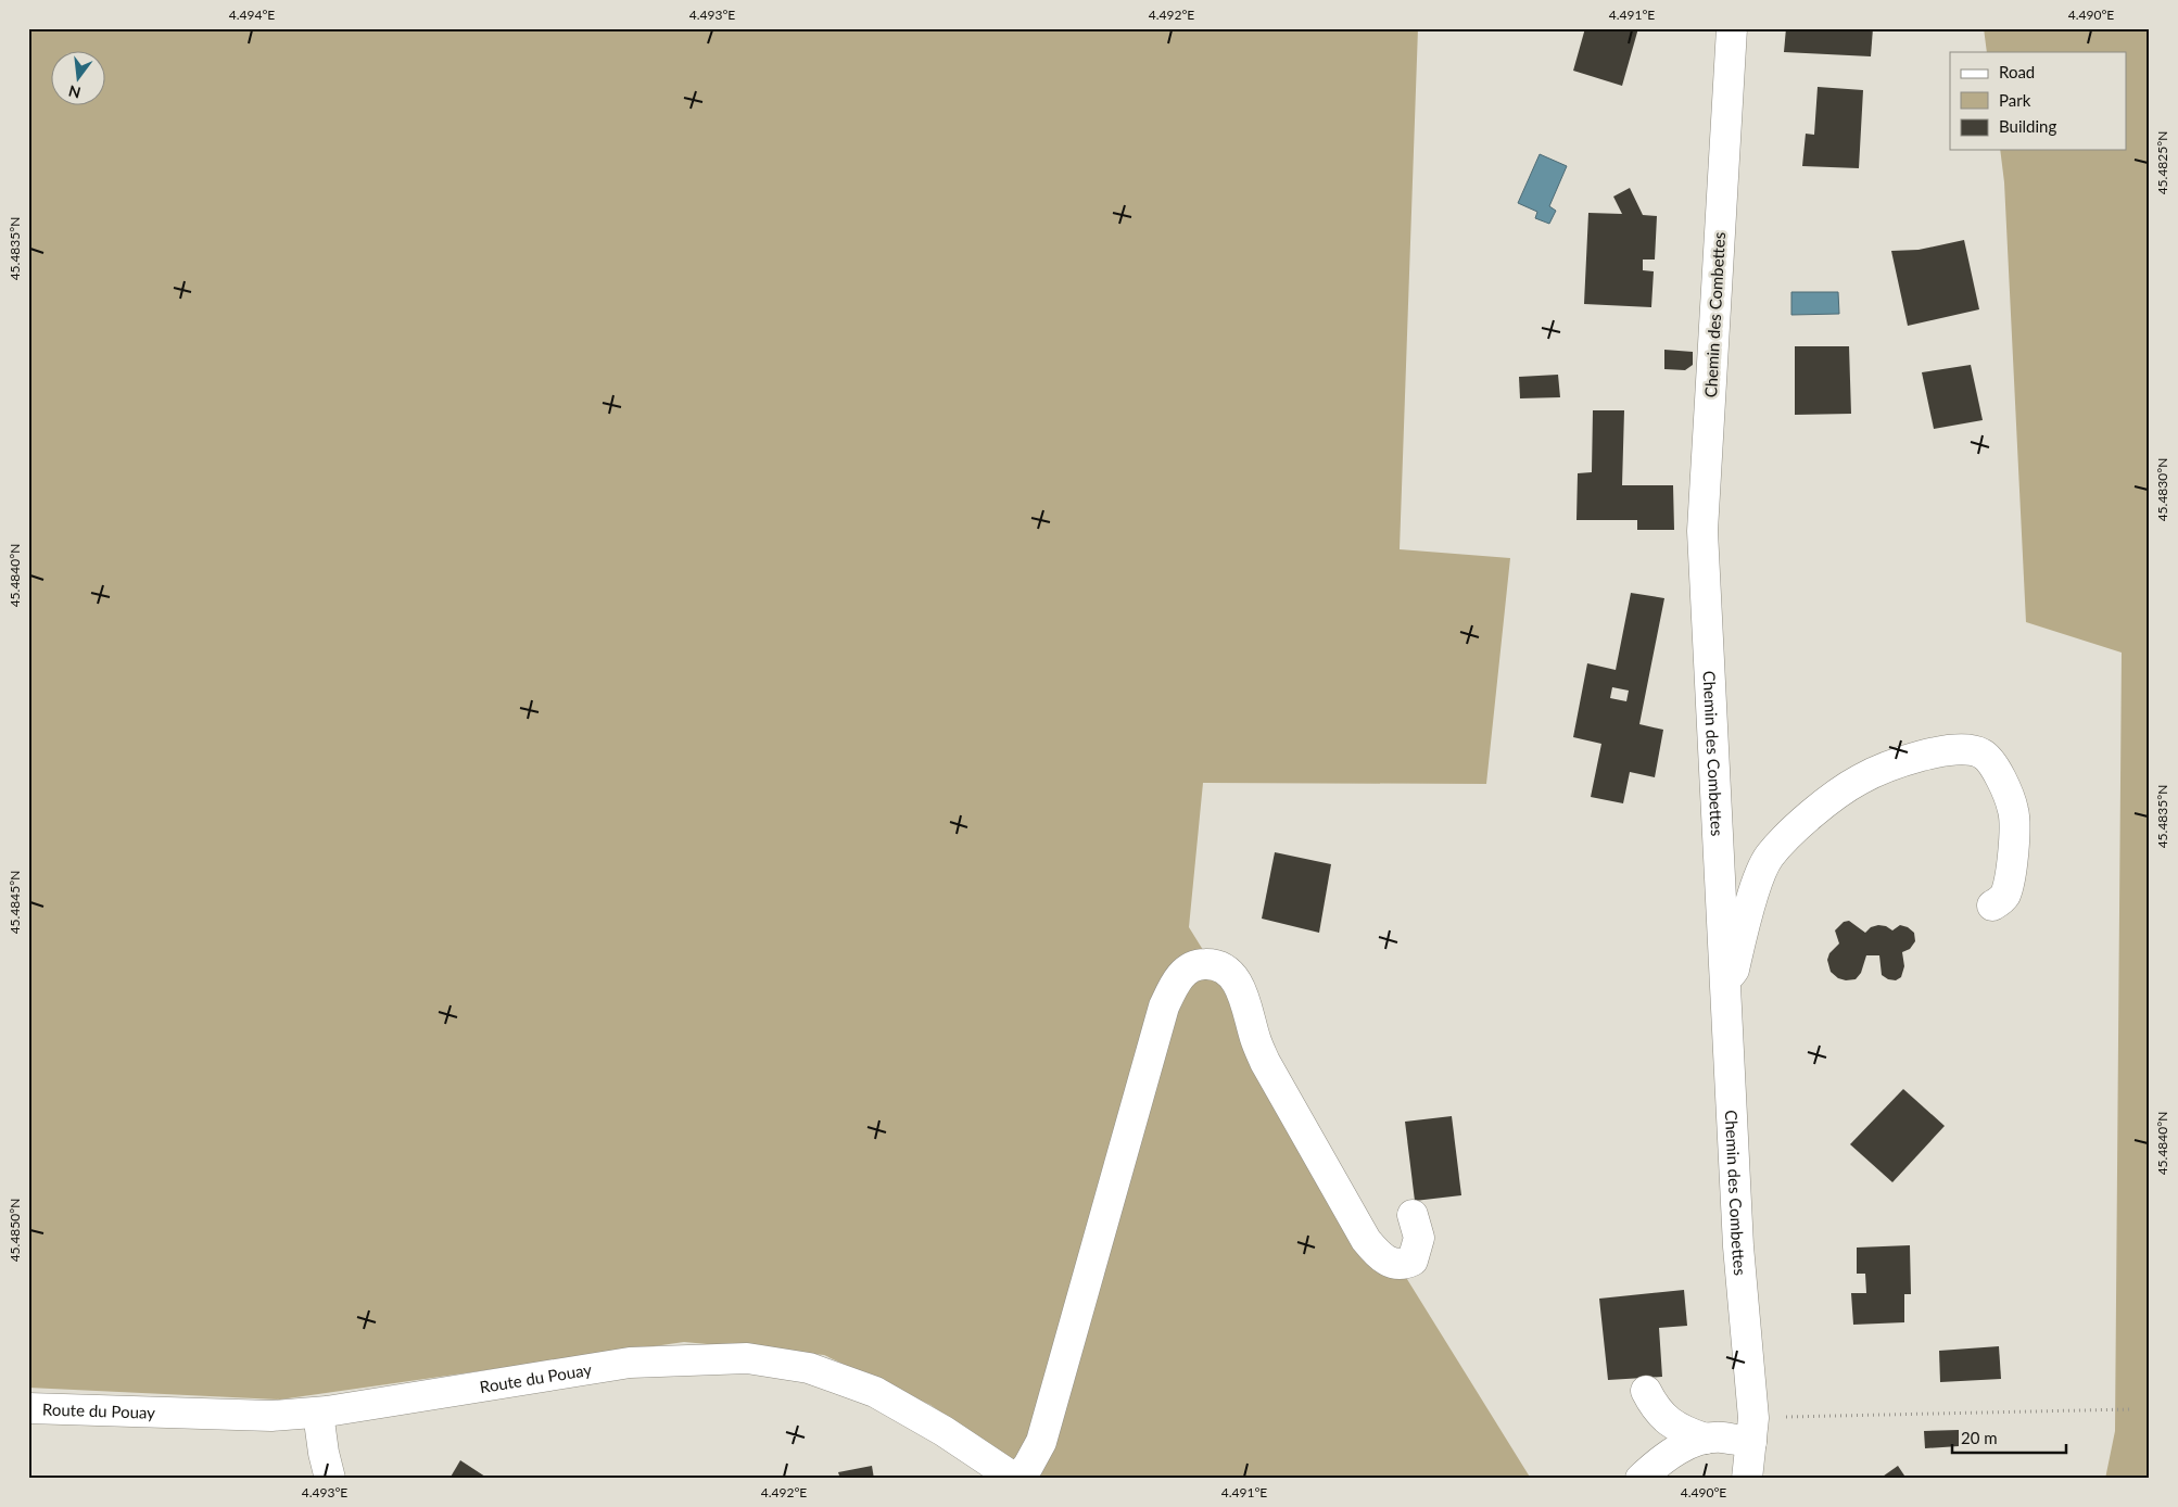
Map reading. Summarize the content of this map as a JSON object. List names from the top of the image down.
{
  "streets": {
    "street": ["Chemin des Combettes", "Route du Pouay"]
  },
  "legend": ["Road", "Park", "Building"],
  "scale_bar": "20 m",
  "north": "bottom",
  "coordinates": [
    "4.494°E",
    "4.493°E",
    "4.492°E",
    "4.491°E",
    "4.490°E",
    "45.4825°N",
    "45.4835°N",
    "45.4830°N",
    "45.4840°N",
    "45.4845°N",
    "45.4850°N"
  ]
}
